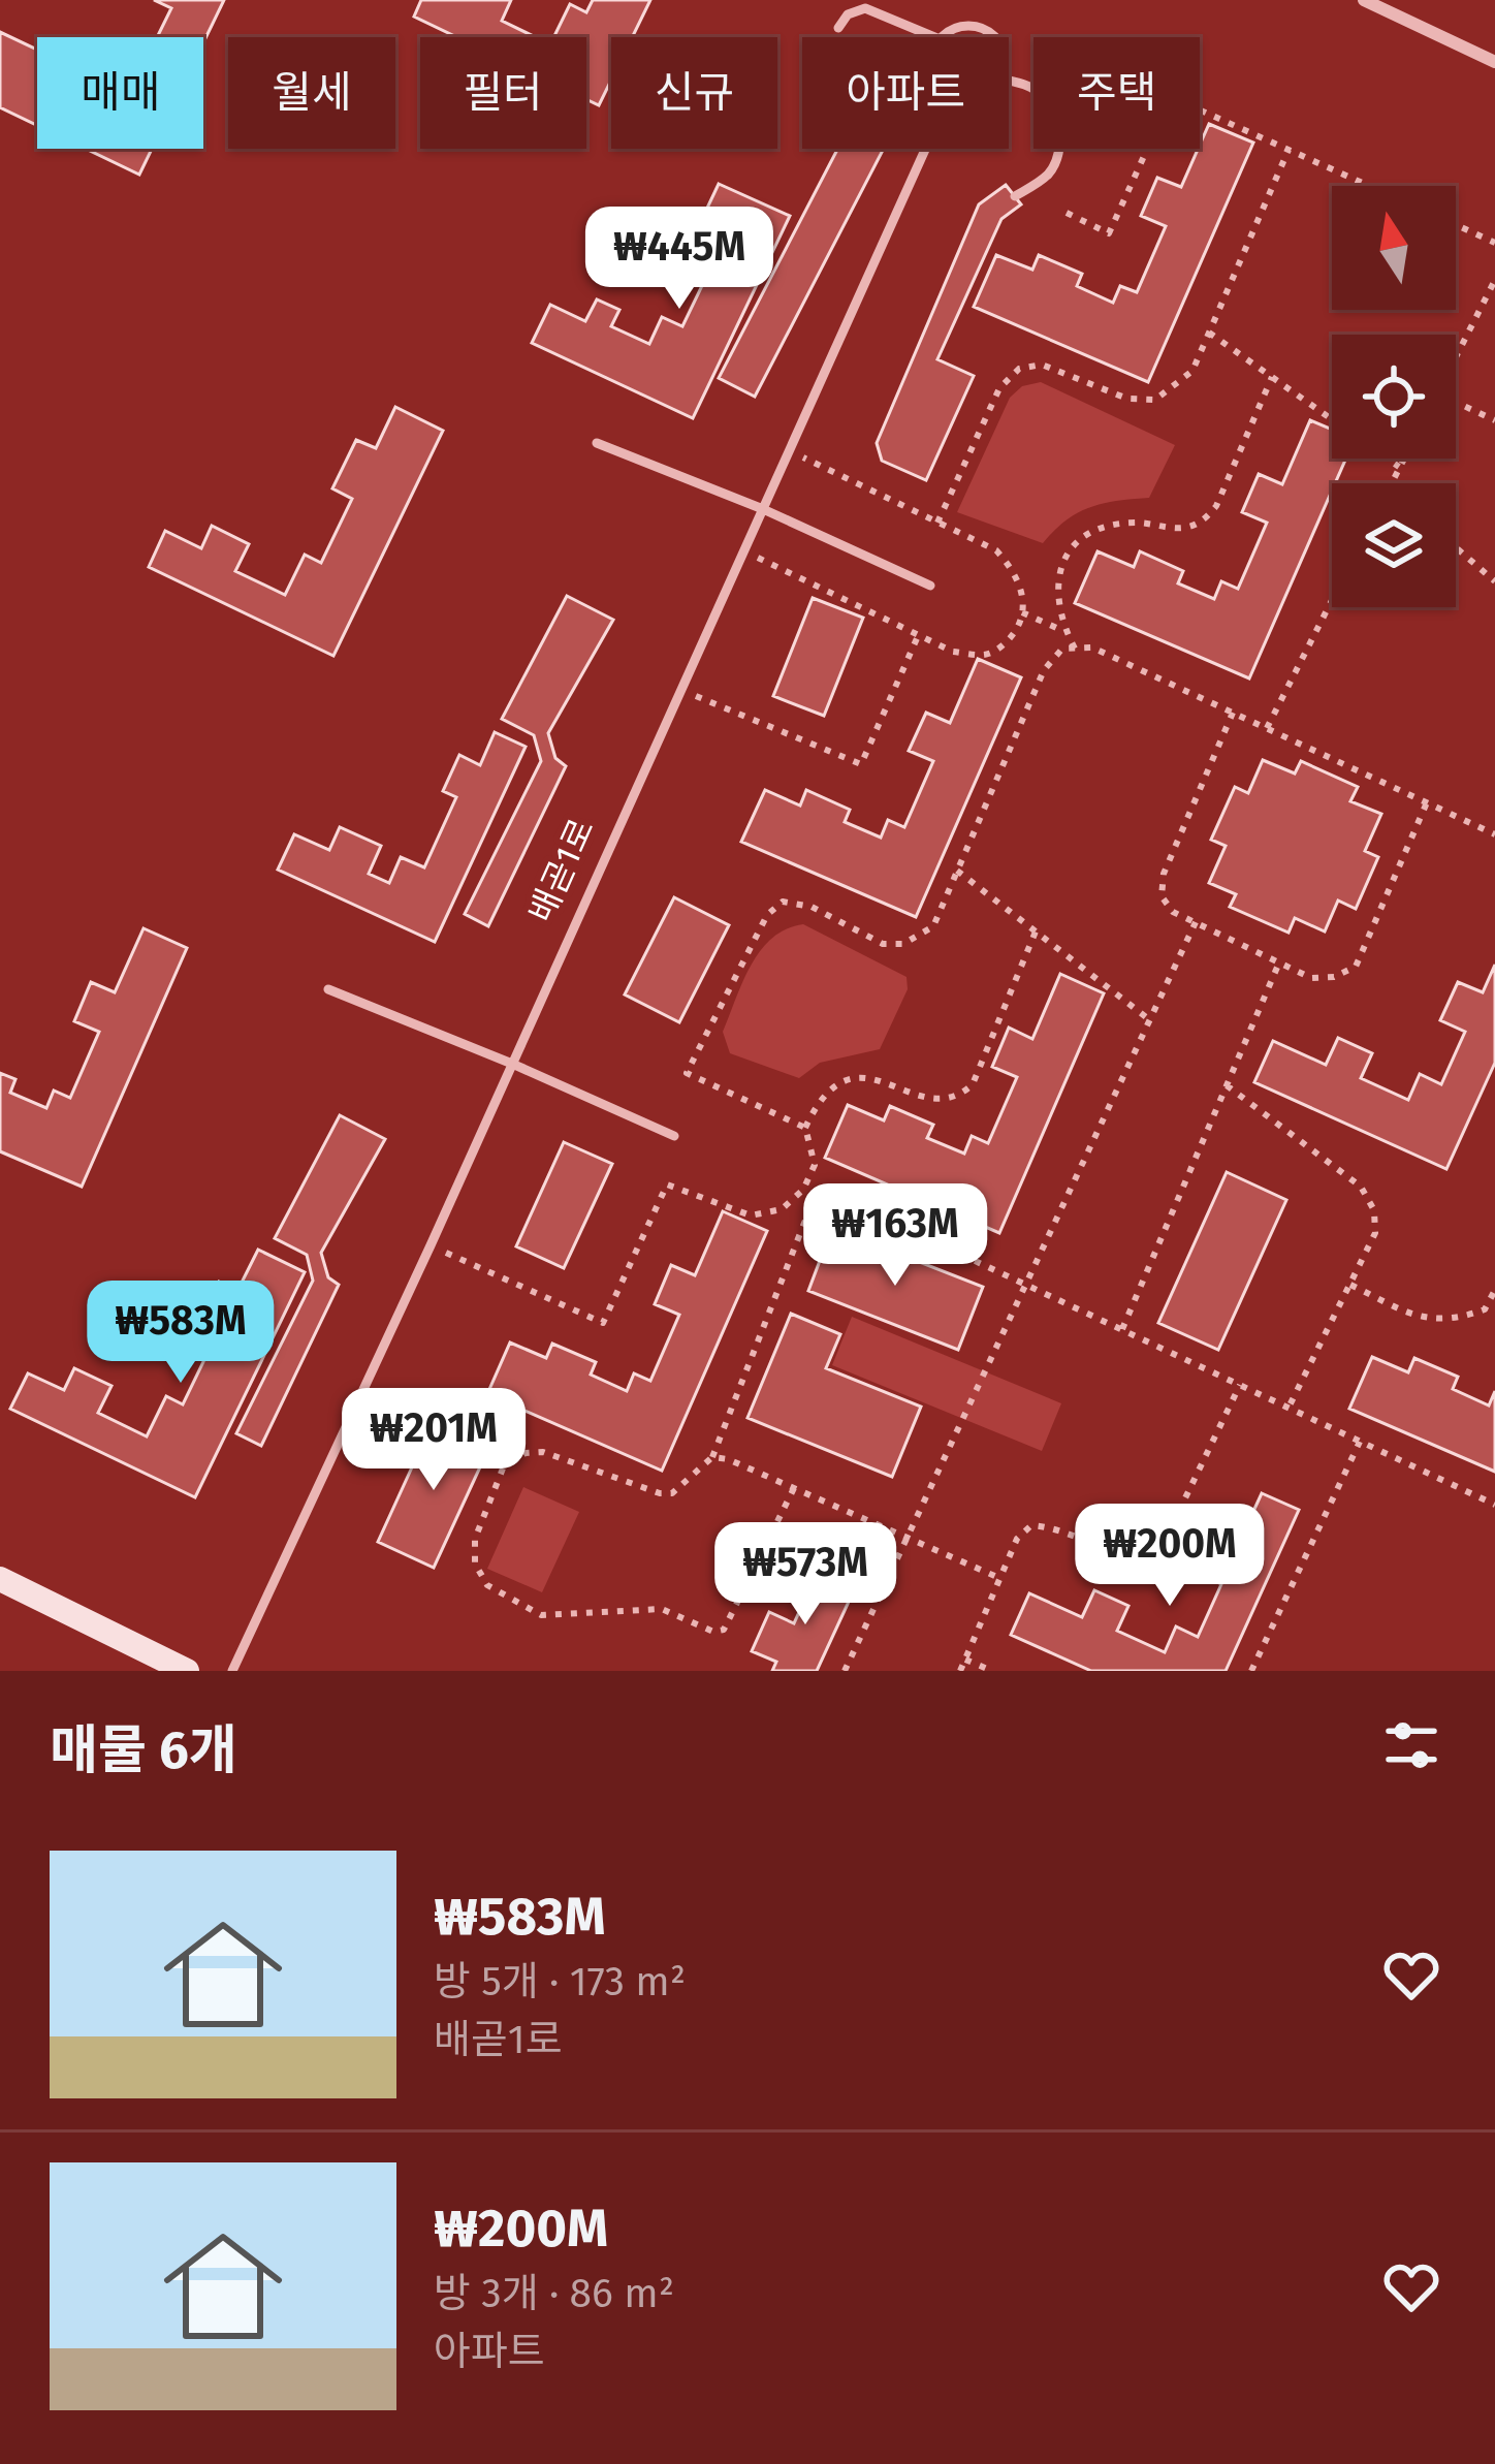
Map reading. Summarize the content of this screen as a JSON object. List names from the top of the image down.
{
  "streets": {
    "lane": ["배곧1로"]
  },
  "north": "top",
  "page": {
    "chip": [
      "매매",
      "월세",
      "필터",
      "신규",
      "아파트",
      "주택"
    ],
    "price": [
      "₩445M",
      "₩163M",
      "₩583M",
      "₩201M",
      "₩200M",
      "₩573M"
    ],
    "heading": "매물 6개",
    "list": [
      {
        "name": "₩583M",
        "note": "방 5개 · 173 m² · 배곧1로"
      },
      {
        "name": "₩200M",
        "note": "방 3개 · 86 m² · 아파트"
      }
    ]
  }
}
